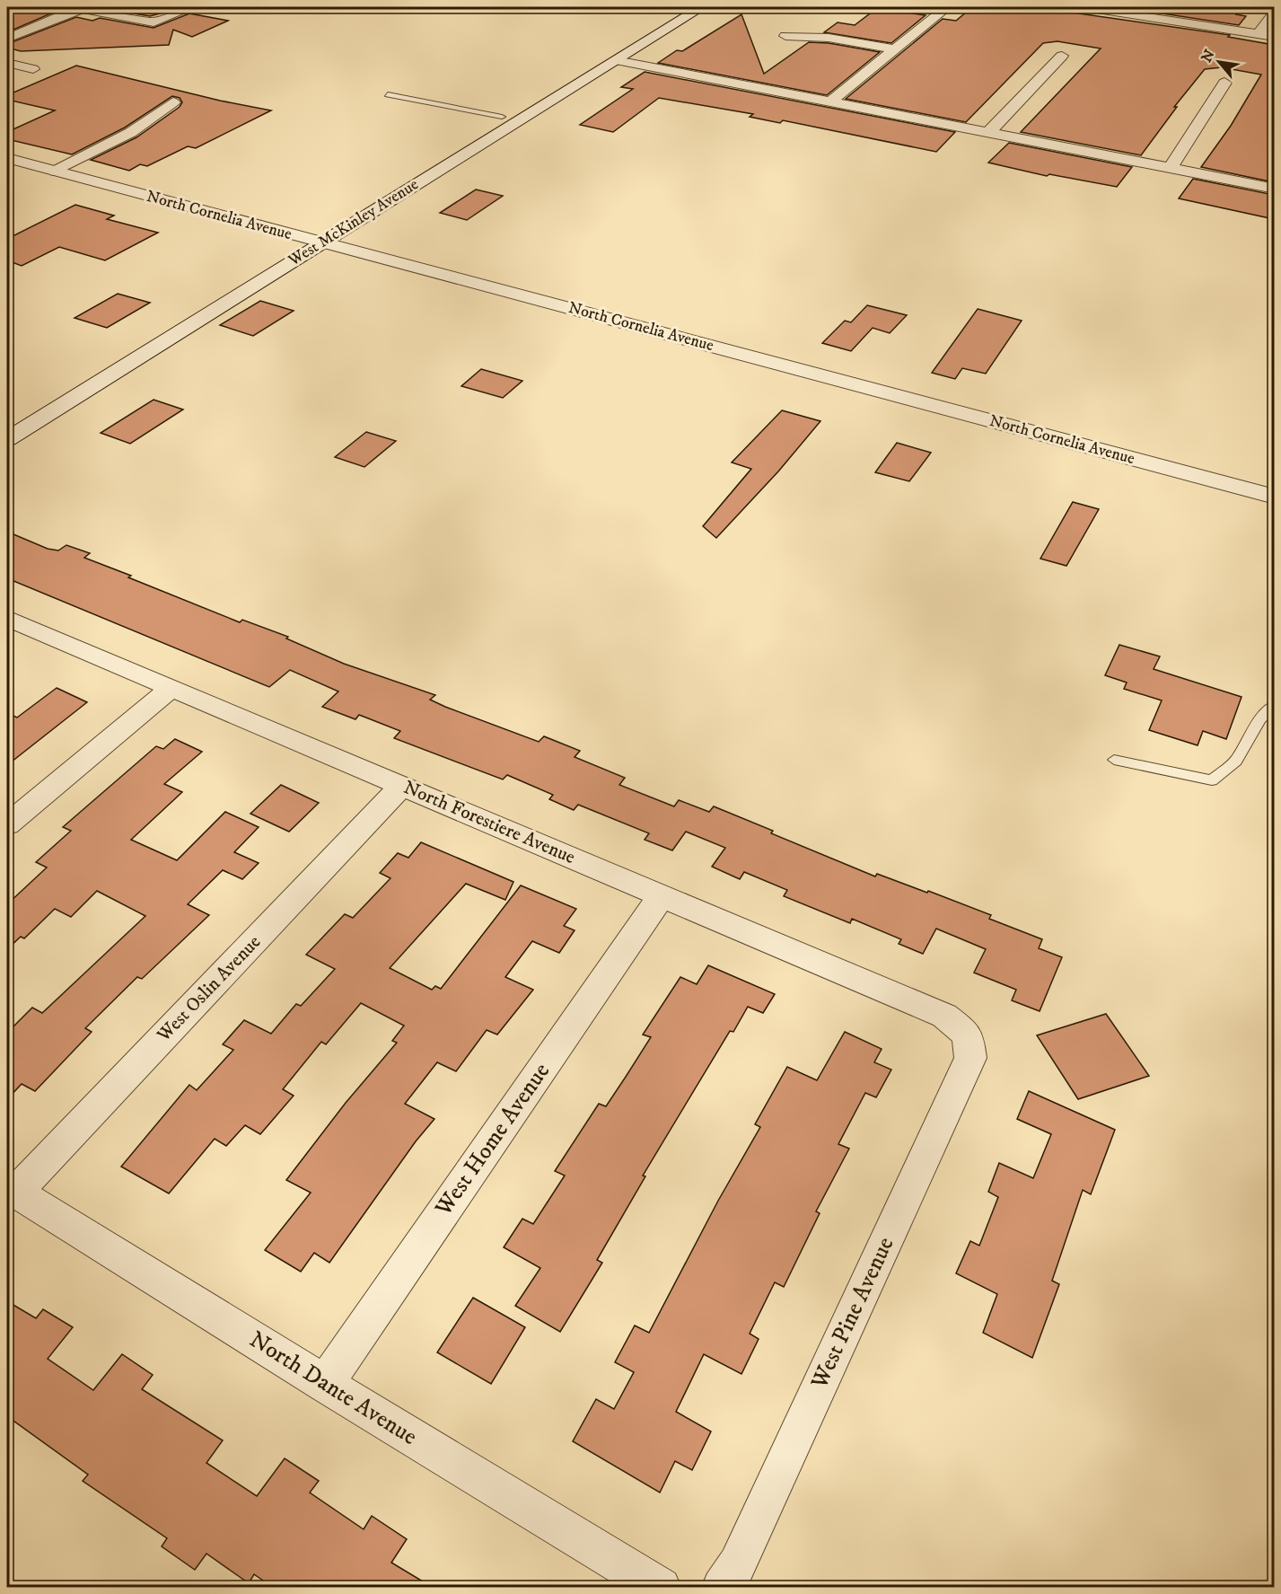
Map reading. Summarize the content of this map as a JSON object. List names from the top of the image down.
{
  "streets": {
    "main road": ["North Cornelia Avenue", "West McKinley Avenue"],
    "street": [
      "North Forestiere Avenue",
      "West Oslin Avenue",
      "West Home Avenue",
      "West Pine Avenue",
      "North Dante Avenue"
    ]
  },
  "crossings": [
    ["North Cornelia Avenue", "West McKinley Avenue"],
    ["North Forestiere Avenue", "West Oslin Avenue"],
    ["North Forestiere Avenue", "West Home Avenue"],
    ["North Forestiere Avenue", "West Pine Avenue"],
    ["West Oslin Avenue", "North Dante Avenue"],
    ["West Home Avenue", "North Dante Avenue"]
  ],
  "north": "top left"
}
